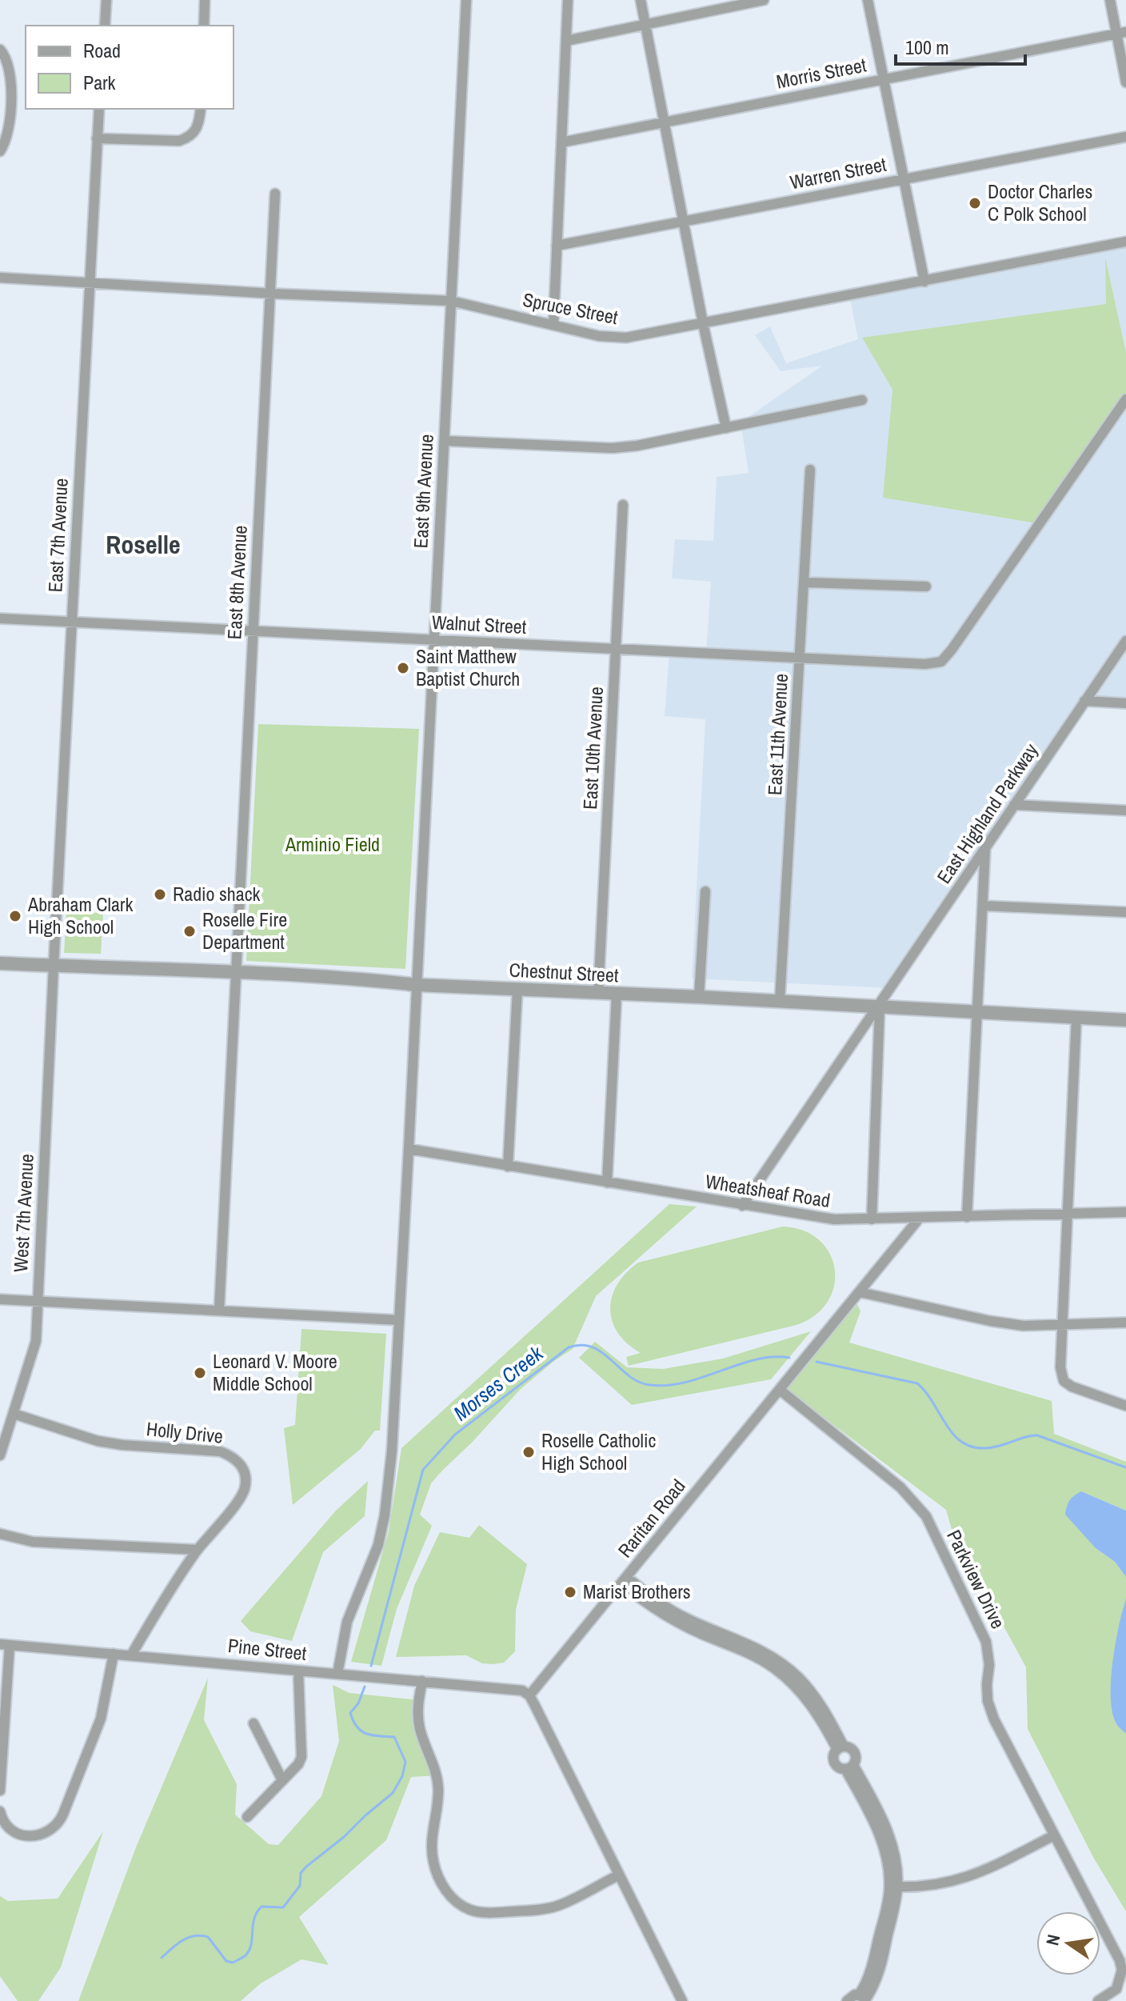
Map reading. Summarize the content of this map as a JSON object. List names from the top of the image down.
{
  "streets": {
    "street": [
      "Morris Street",
      "Warren Street",
      "Spruce Street",
      "East 9th Avenue",
      "East 7th Avenue",
      "East 8th Avenue",
      "Walnut Street",
      "East 11th Avenue",
      "East 10th Avenue",
      "East Highland Parkway",
      "Chestnut Street",
      "Wheatsheaf Road",
      "West 7th Avenue",
      "Holly Drive",
      "Raritan Road",
      "Parkview Drive",
      "Pine Street"
    ]
  },
  "crossings": [
    ["Spruce Street", "East 9th Avenue"],
    ["Spruce Street", "East 7th Avenue"],
    ["Spruce Street", "East 8th Avenue"],
    ["East 9th Avenue", "Walnut Street"],
    ["East 9th Avenue", "Chestnut Street"],
    ["East 9th Avenue", "Wheatsheaf Road"],
    ["East 9th Avenue", "Pine Street"],
    ["East 7th Avenue", "Walnut Street"],
    ["East 7th Avenue", "Chestnut Street"],
    ["East 7th Avenue", "West 7th Avenue"],
    ["East 8th Avenue", "Walnut Street"],
    ["East 8th Avenue", "Chestnut Street"],
    ["Walnut Street", "East 11th Avenue"],
    ["Walnut Street", "East 10th Avenue"],
    ["East 11th Avenue", "Chestnut Street"],
    ["East 10th Avenue", "Chestnut Street"],
    ["East Highland Parkway", "Chestnut Street"],
    ["East Highland Parkway", "Wheatsheaf Road"],
    ["Chestnut Street", "West 7th Avenue"],
    ["Wheatsheaf Road", "Raritan Road"],
    ["West 7th Avenue", "Holly Drive"],
    ["Holly Drive", "Pine Street"],
    ["Raritan Road", "Parkview Drive"],
    ["Raritan Road", "Pine Street"]
  ],
  "districts": ["Roselle"],
  "water": ["Morses Creek"],
  "parks": ["Arminio Field"],
  "places": [
    "Doctor Charles C Polk School",
    "Saint Matthew Baptist Church",
    "Radio shack",
    "Abraham Clark High School",
    "Roselle Fire Department",
    "Leonard V. Moore Middle School",
    "Roselle Catholic High School",
    "Marist Brothers"
  ],
  "legend": ["Road", "Park"],
  "scale_bar": "100 m",
  "north": "left"
}
